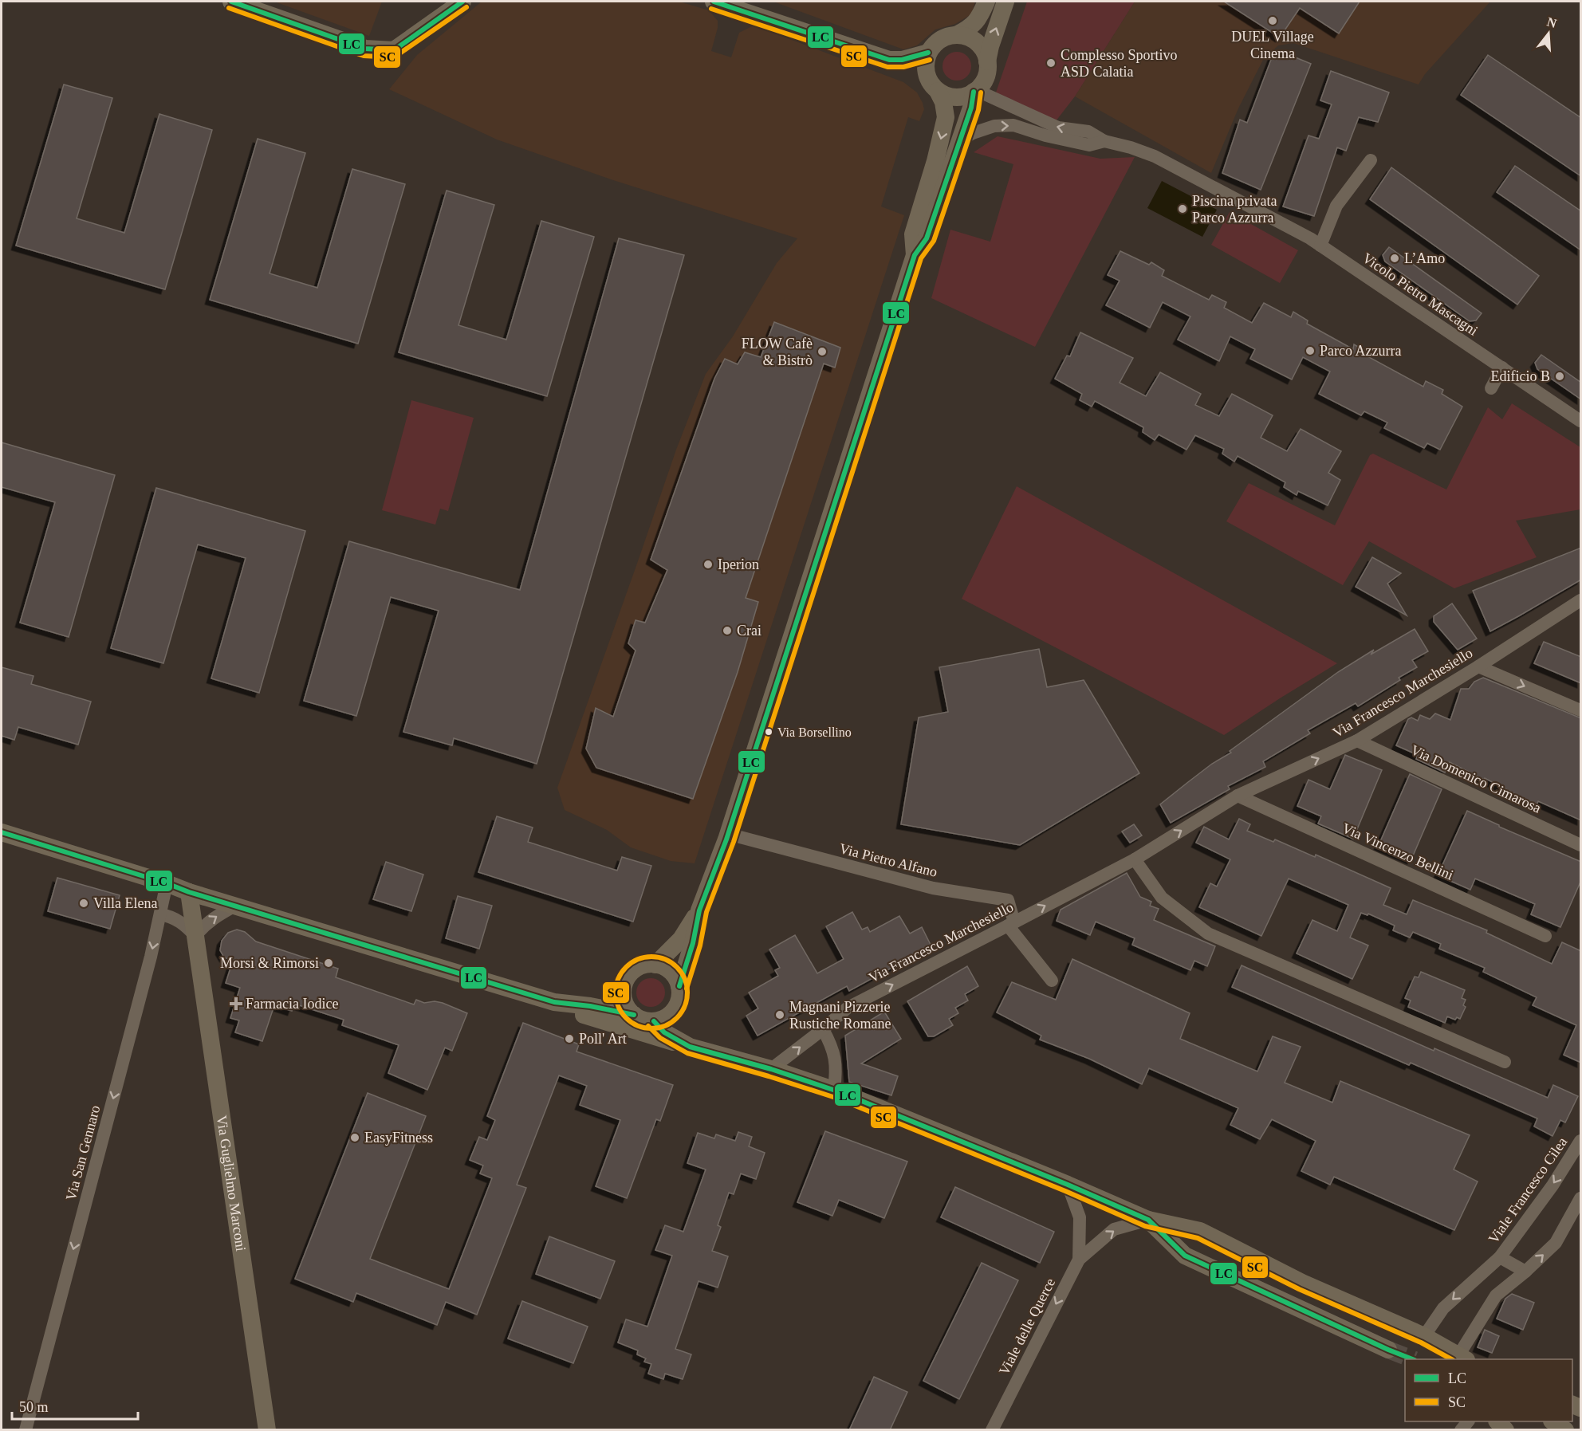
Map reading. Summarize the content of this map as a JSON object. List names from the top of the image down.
{
  "streets": {
    "main road": ["Via Guglielmo Marconi"],
    "street": [
      "Vicolo Pietro Mascagni",
      "Via Francesco Marchesiello",
      "Via Domenico Cimarosa",
      "Via Vincenzo Bellini",
      "Via Pietro Alfano",
      "Via San Gennaro",
      "Viale Francesco Cilea",
      "Viale delle Querce"
    ]
  },
  "crossings": [
    ["Via Francesco Marchesiello", "Via Domenico Cimarosa"],
    ["Via Francesco Marchesiello", "Via Vincenzo Bellini"],
    ["Via Francesco Marchesiello", "Via Pietro Alfano"]
  ],
  "one_way": ["Via Francesco Marchesiello", "Via San Gennaro"],
  "places": {
    "other": [
      "DUEL Village Cinema",
      "Complesso Sportivo ASD Calatia",
      "Piscina privata Parco Azzurra",
      "L’Amo",
      "Parco Azzurra",
      "FLOW Cafè & Bistrò",
      "Edificio B",
      "Iperion",
      "Crai",
      "Via Borsellino",
      "Villa Elena",
      "Morsi & Rimorsi",
      "Magnani Pizzerie Rustiche Romane",
      "Poll' Art",
      "EasyFitness"
    ],
    "health": ["Farmacia Iodice"]
  },
  "lines": ["transit line LC", "transit line SC"],
  "legend": ["LC", "SC"],
  "scale_bar": "50 m",
  "north": "top"
}
